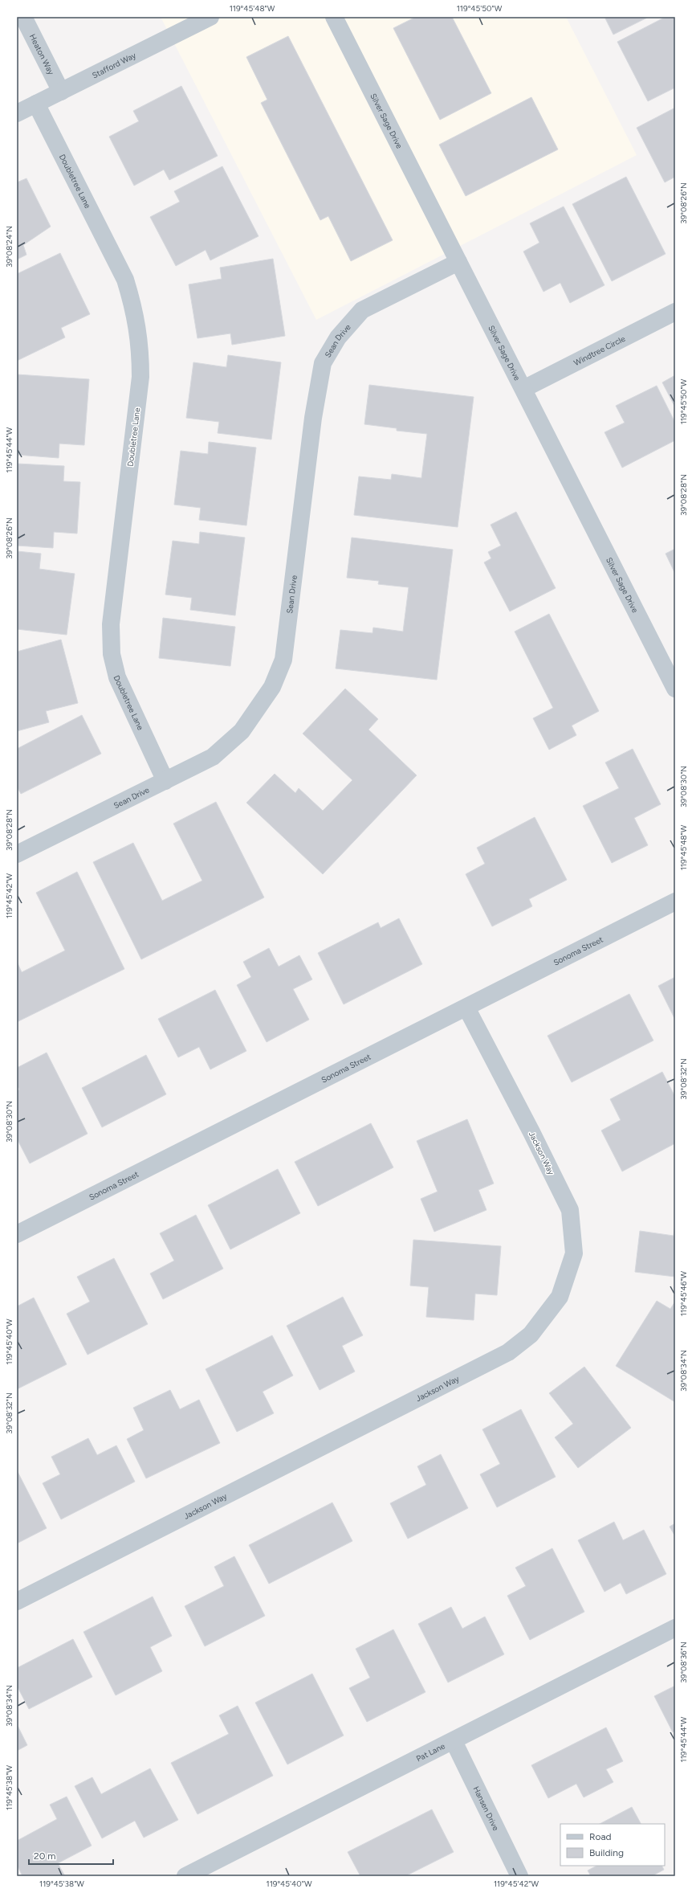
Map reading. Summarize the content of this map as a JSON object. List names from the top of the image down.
{
  "streets": {
    "street": [
      "Heaton Way",
      "Stafford Way",
      "Silver Sage Drive",
      "Doubletree Lane",
      "Sean Drive",
      "Windtree Circle",
      "Sonoma Street",
      "Jackson Way",
      "Pat Lane",
      "Hansen Drive"
    ]
  },
  "crossings": [
    ["Heaton Way", "Stafford Way"],
    ["Stafford Way", "Doubletree Lane"],
    ["Silver Sage Drive", "Sean Drive"],
    ["Silver Sage Drive", "Windtree Circle"],
    ["Doubletree Lane", "Sean Drive"],
    ["Sonoma Street", "Jackson Way"],
    ["Pat Lane", "Hansen Drive"]
  ],
  "legend": ["Road", "Building"],
  "scale_bar": "20 m",
  "coordinates": [
    "119°45'48\"W",
    "119°45'50\"W",
    "39°08'26\"N",
    "39°08'24\"N",
    "119°45'44\"W",
    "39°08'28\"N",
    "39°08'30\"N",
    "119°45'42\"W",
    "39°08'32\"N",
    "119°45'46\"W",
    "119°45'40\"W",
    "39°08'34\"N",
    "39°08'36\"N",
    "119°45'38\"W"
  ]
}
